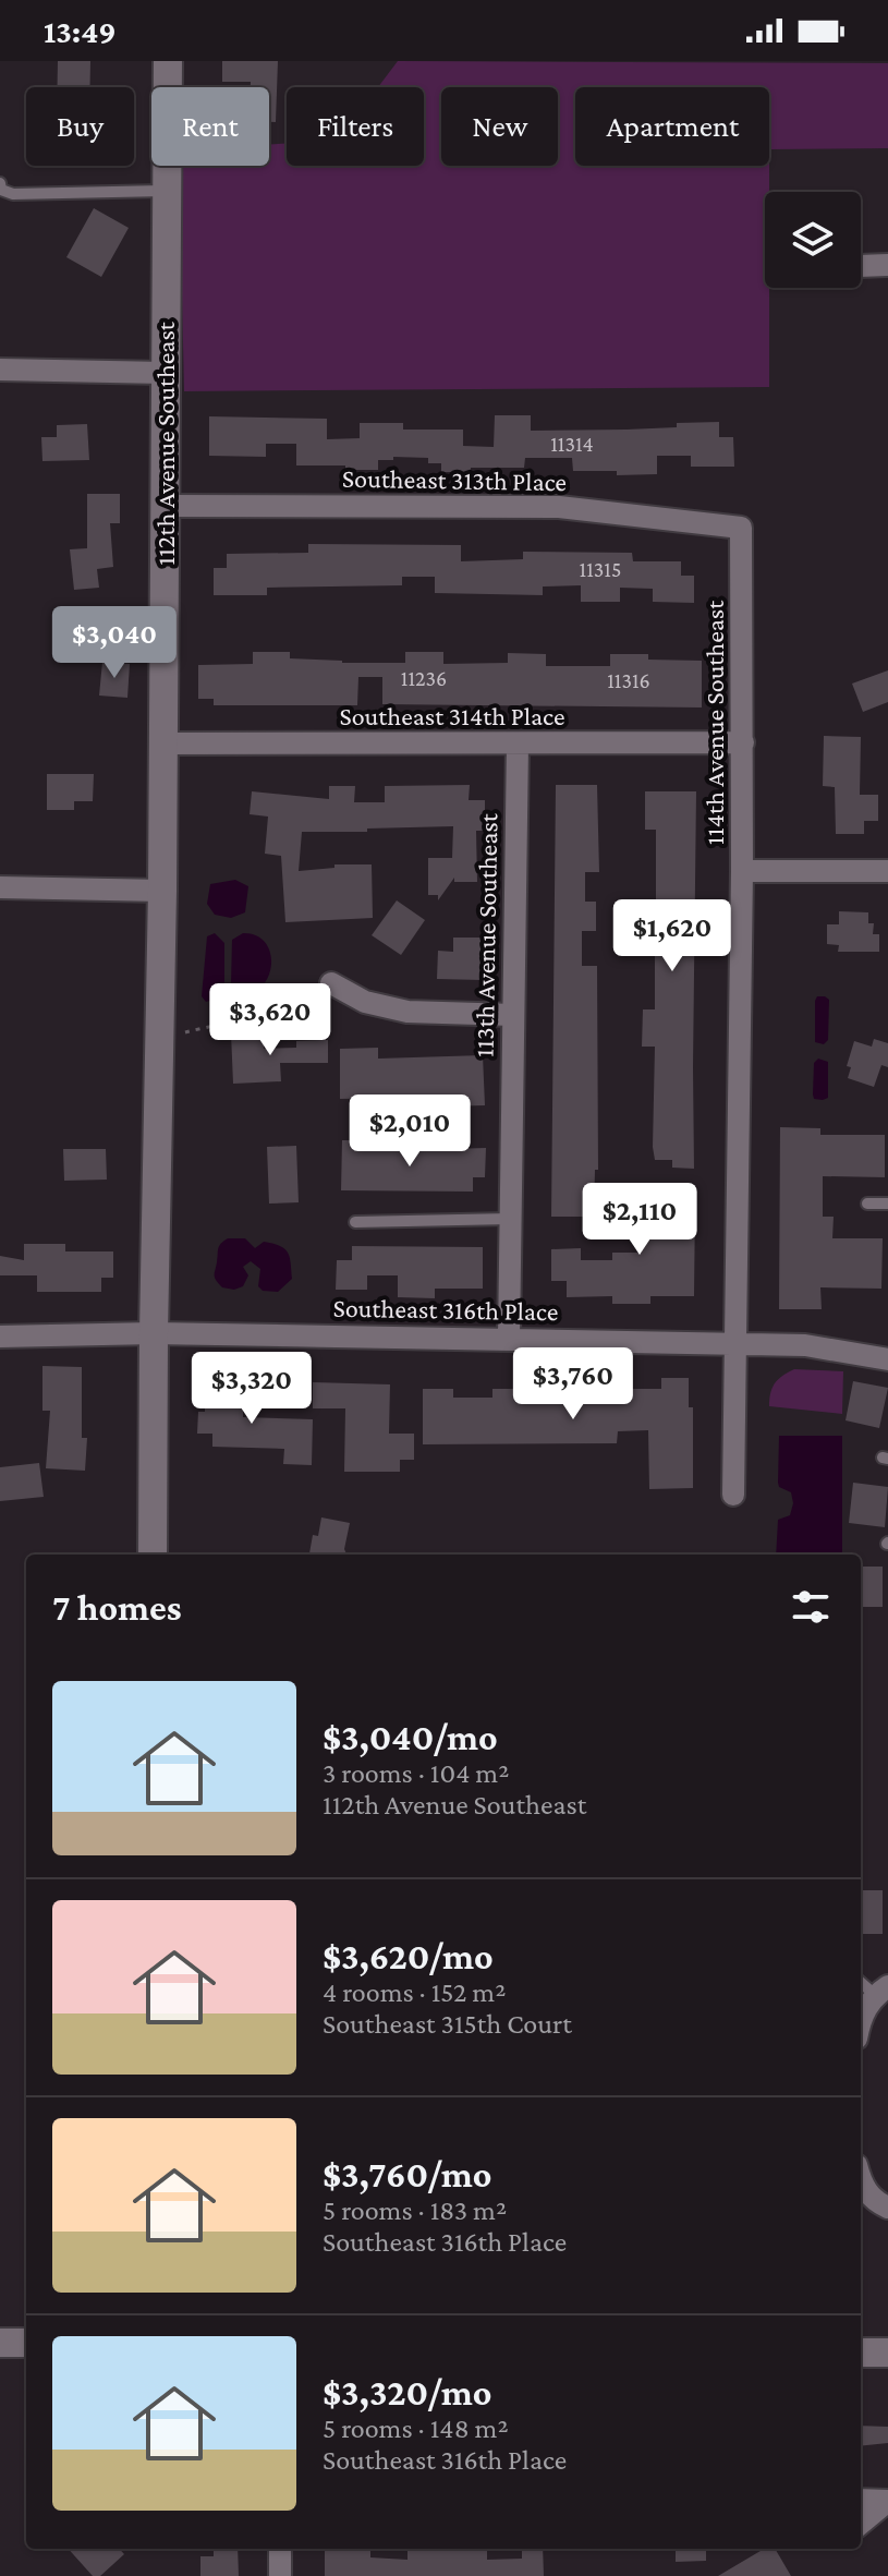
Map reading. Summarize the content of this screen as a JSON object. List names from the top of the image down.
{
  "streets": {
    "street": [
      "112th Avenue Southeast",
      "Southeast 313th Place",
      "Southeast 314th Place",
      "114th Avenue Southeast",
      "113th Avenue Southeast",
      "Southeast 316th Place"
    ]
  },
  "crossings": [
    ["112th Avenue Southeast", "Southeast 313th Place"],
    ["112th Avenue Southeast", "Southeast 314th Place"],
    ["112th Avenue Southeast", "Southeast 316th Place"],
    ["Southeast 313th Place", "114th Avenue Southeast"],
    ["Southeast 314th Place", "114th Avenue Southeast"],
    ["Southeast 314th Place", "113th Avenue Southeast"],
    ["114th Avenue Southeast", "Southeast 316th Place"],
    ["113th Avenue Southeast", "Southeast 316th Place"]
  ],
  "house_numbers": [
    "11314",
    "11315",
    "11236",
    "11316"
  ],
  "page": {
    "status": "13:49",
    "chip": [
      "Buy",
      "Rent",
      "Filters",
      "New",
      "Apartment"
    ],
    "price": [
      "$3,040",
      "$1,620",
      "$3,620",
      "$2,010",
      "$2,110",
      "$3,760",
      "$3,320"
    ],
    "heading": "7 homes",
    "list": [
      {
        "name": "$3,040/mo",
        "note": "3 rooms · 104 m² · 112th Avenue Southeast"
      },
      {
        "name": "$3,620/mo",
        "note": "4 rooms · 152 m² · Southeast 315th Court"
      },
      {
        "name": "$3,760/mo",
        "note": "5 rooms · 183 m² · Southeast 316th Place"
      },
      {
        "name": "$3,320/mo",
        "note": "5 rooms · 148 m² · Southeast 316th Place"
      }
    ]
  }
}
